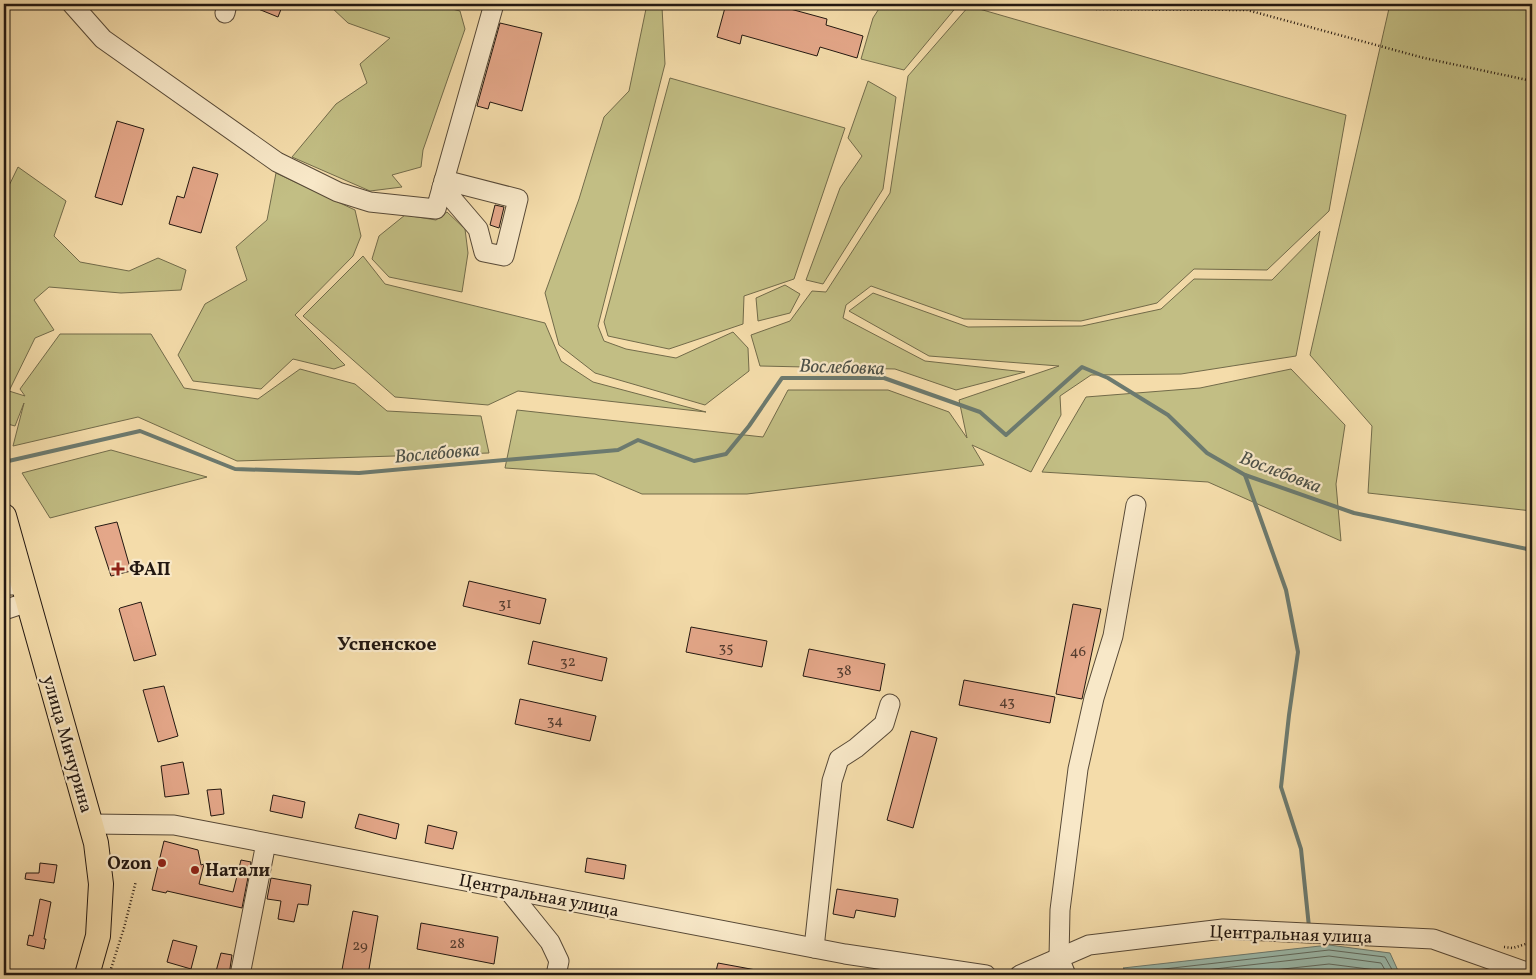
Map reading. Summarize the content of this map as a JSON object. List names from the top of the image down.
{
  "streets": {
    "main road": ["улица Мичурина"],
    "street": ["Центральная улица"]
  },
  "crossings": [
    ["улица Мичурина", "Центральная улица"]
  ],
  "districts": ["Успенское"],
  "water": ["Вослебовка"],
  "places": {
    "health": ["ФАП"],
    "other": ["Ozon", "Натали"]
  },
  "house_numbers": [
    "31",
    "35",
    "46",
    "32",
    "38",
    "43",
    "34",
    "28",
    "29"
  ]
}
